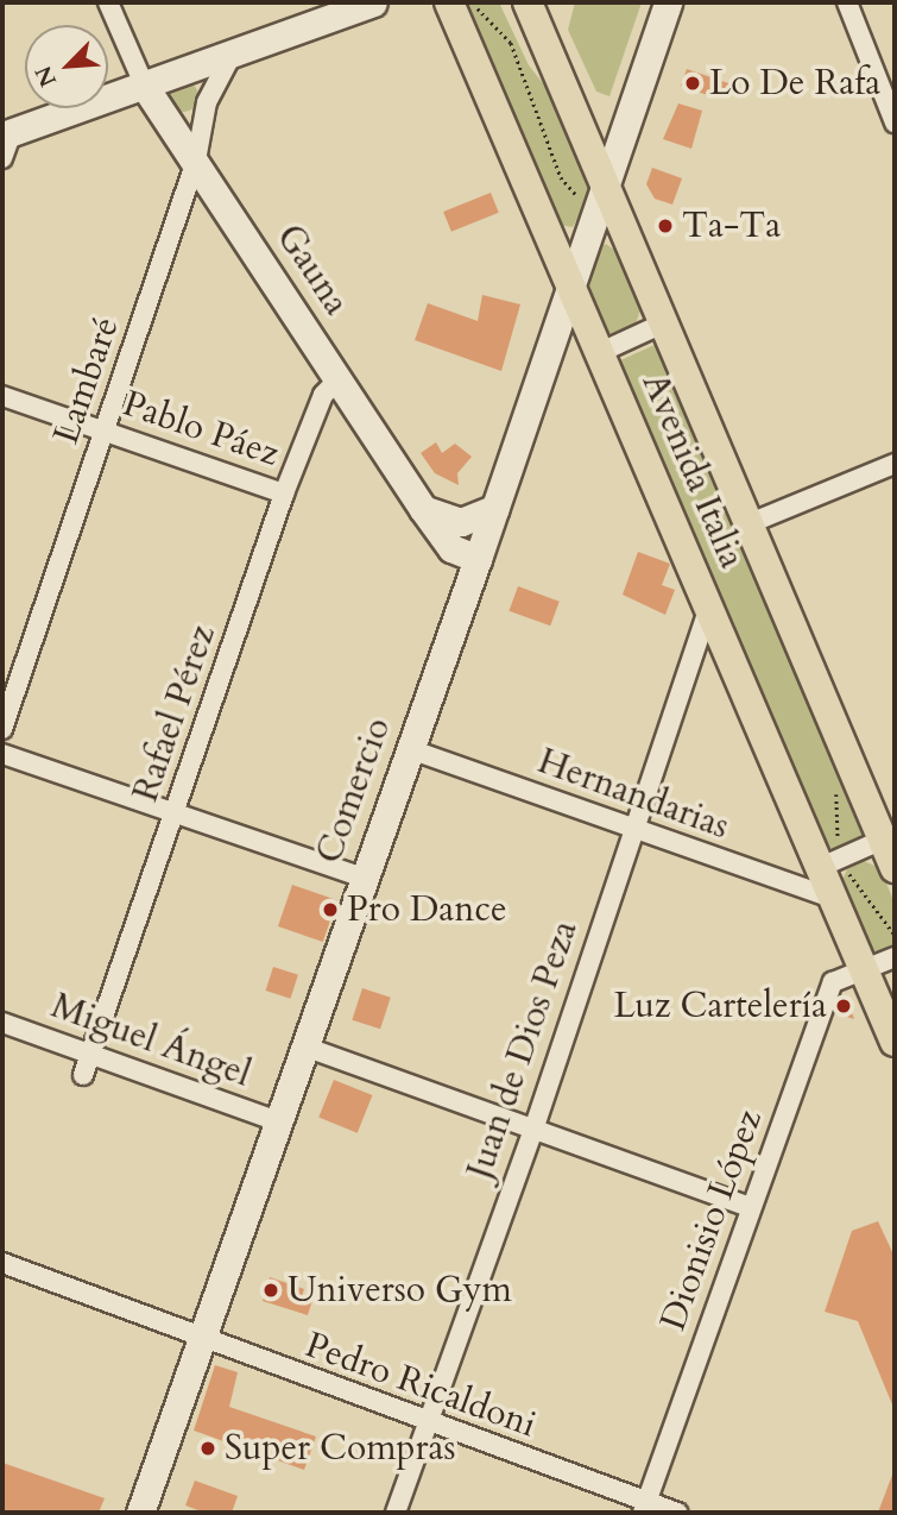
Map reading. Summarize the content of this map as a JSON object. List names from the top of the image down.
{
  "streets": {
    "main road": ["Avenida Italia"],
    "street": [
      "Gauna",
      "Lambaré",
      "Pablo Páez",
      "Rafael Pérez",
      "Comercio",
      "Hernandarias",
      "Miguel Ángel",
      "Juan de Dios Peza",
      "Dionisio López",
      "Pedro Ricaldoni"
    ]
  },
  "crossings": [
    ["Gauna", "Lambaré"],
    ["Gauna", "Rafael Pérez"],
    ["Gauna", "Comercio"],
    ["Lambaré", "Pablo Páez"],
    ["Pablo Páez", "Rafael Pérez"],
    ["Avenida Italia", "Comercio"],
    ["Avenida Italia", "Hernandarias"],
    ["Avenida Italia", "Juan de Dios Peza"],
    ["Avenida Italia", "Dionisio López"],
    ["Rafael Pérez", "Miguel Ángel"],
    ["Comercio", "Hernandarias"],
    ["Comercio", "Miguel Ángel"],
    ["Comercio", "Pedro Ricaldoni"],
    ["Hernandarias", "Juan de Dios Peza"],
    ["Miguel Ángel", "Juan de Dios Peza"],
    ["Miguel Ángel", "Dionisio López"],
    ["Juan de Dios Peza", "Pedro Ricaldoni"],
    ["Dionisio López", "Pedro Ricaldoni"]
  ],
  "places": [
    "Lo De Rafa",
    "Ta-Ta",
    "Pro Dance",
    "Luz Cartelería",
    "Universo Gym",
    "Super Compras"
  ],
  "north": "bottom left"
}
